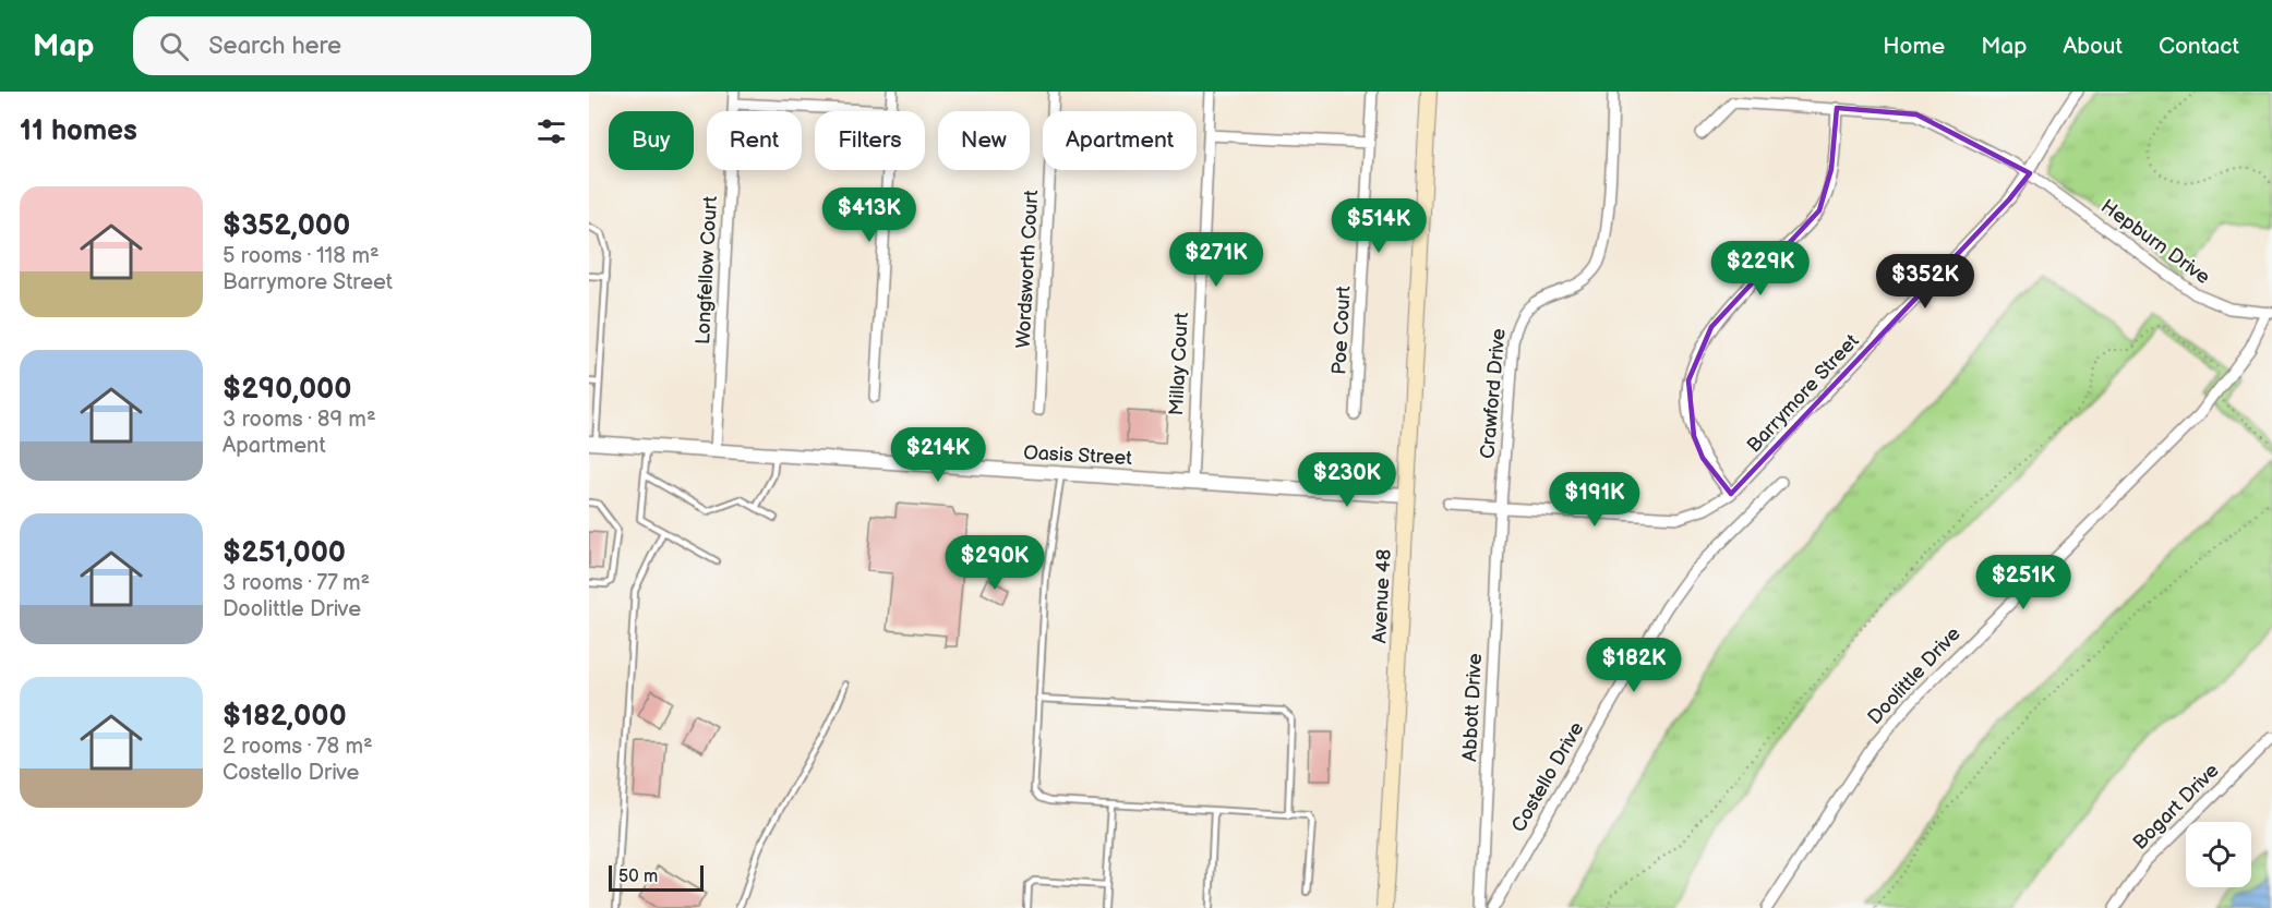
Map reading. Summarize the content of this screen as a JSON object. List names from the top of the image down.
{
  "streets": {
    "main road": ["Avenue 48"],
    "street": [
      "Hepburn Drive",
      "Wordsworth Court",
      "Longfellow Court",
      "Poe Court",
      "Millay Court",
      "Crawford Drive",
      "Barrymore Street",
      "Oasis Street",
      "Doolittle Drive",
      "Abbott Drive",
      "Costello Drive",
      "Bogart Drive"
    ]
  },
  "crossings": [
    ["Hepburn Drive", "Barrymore Street"],
    ["Hepburn Drive", "Doolittle Drive"],
    ["Longfellow Court", "Oasis Street"],
    ["Millay Court", "Oasis Street"],
    ["Crawford Drive", "Barrymore Street"],
    ["Crawford Drive", "Abbott Drive"],
    ["Barrymore Street", "Abbott Drive"],
    ["Oasis Street", "Avenue 48"]
  ],
  "scale_bar": "50 m",
  "page": {
    "header": "Map",
    "search": "Search here",
    "nav": [
      "Home",
      "Map",
      "About",
      "Contact"
    ],
    "heading": "11 homes",
    "chip": [
      "Buy",
      "Rent",
      "Filters",
      "New",
      "Apartment"
    ],
    "list": [
      {
        "name": "$352,000",
        "note": "5 rooms · 118 m² · Barrymore Street"
      },
      {
        "name": "$290,000",
        "note": "3 rooms · 89 m² · Apartment"
      },
      {
        "name": "$251,000",
        "note": "3 rooms · 77 m² · Doolittle Drive"
      },
      {
        "name": "$182,000",
        "note": "2 rooms · 78 m² · Costello Drive"
      }
    ],
    "price": [
      "$413K",
      "$514K",
      "$271K",
      "$229K",
      "$352K",
      "$214K",
      "$230K",
      "$191K",
      "$290K",
      "$251K",
      "$182K"
    ],
    "scale": "50 m"
  }
}
